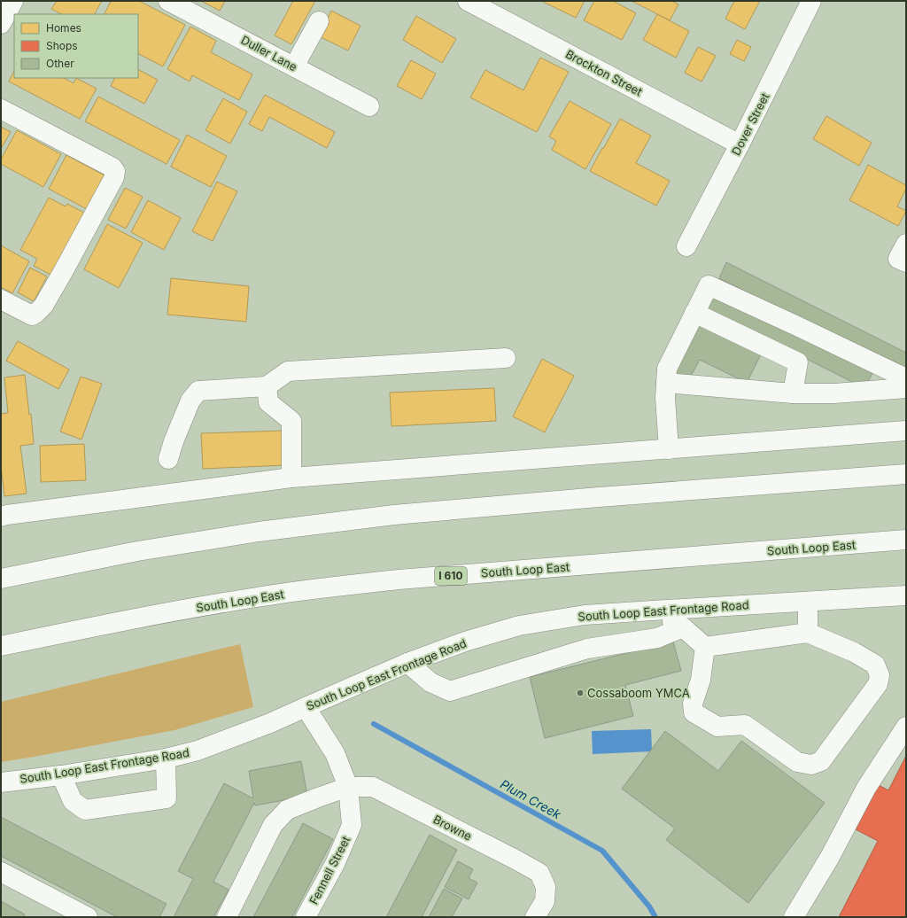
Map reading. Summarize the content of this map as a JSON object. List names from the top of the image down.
{
  "streets": {
    "main road": [
      "Duller Lane",
      "Brockton Street",
      "Dover Street",
      "South Loop East",
      "I 610",
      "South Loop East Frontage Road",
      "Browne",
      "Fennell Street"
    ]
  },
  "crossings": [
    ["Brockton Street", "Dover Street"],
    ["South Loop East Frontage Road", "Fennell Street"],
    ["Browne", "Fennell Street"]
  ],
  "water": ["Plum Creek"],
  "places": ["Cossaboom YMCA"],
  "legend": ["Homes", "Shops", "Other"]
}
